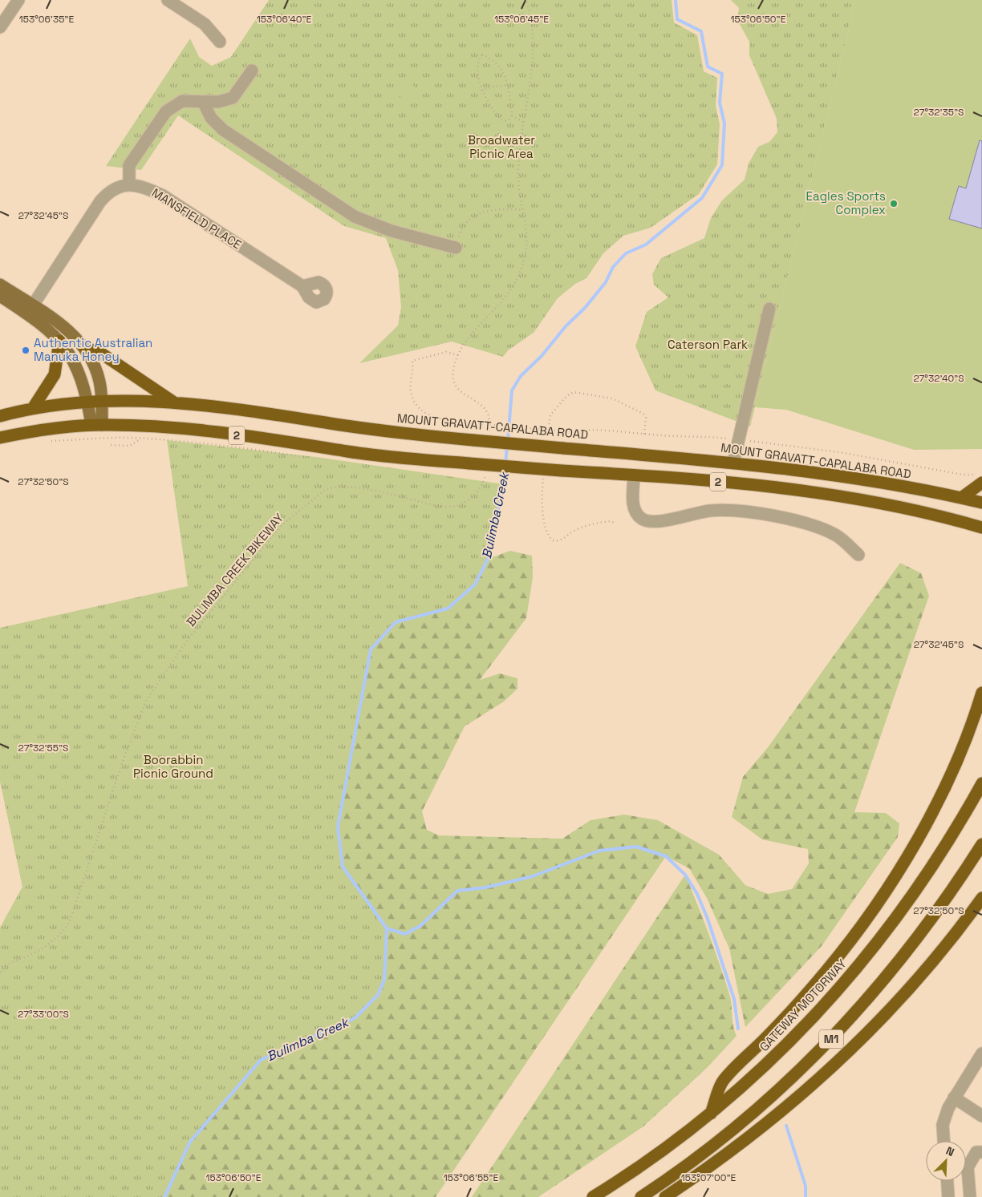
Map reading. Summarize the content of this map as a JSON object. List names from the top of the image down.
{
  "streets": {
    "highway": [
      "MOUNT GRAVATT-CAPALABA ROAD",
      "2",
      "GATEWAY MOTORWAY",
      "M1"
    ],
    "street": ["MANSFIELD PLACE"],
    "path": ["BULIMBA CREEK BIKEWAY"]
  },
  "water": ["Bulimba Creek"],
  "parks": ["Broadwater Picnic Area", "Caterson Park", "Boorabbin Picnic Ground"],
  "places": ["Eagles Sports Complex", "Authentic Australian Manuka Honey"],
  "north": "top right",
  "coordinates": [
    "153°06'40\"E",
    "153°06'50\"E",
    "153°06'35\"E",
    "153°06'45\"E",
    "27°32'35\"S",
    "27°32'45\"S",
    "27°32'40\"S",
    "27°32'50\"S",
    "27°32'55\"S",
    "27°33'00\"S",
    "153°06'55\"E",
    "153°07'00\"E"
  ]
}
